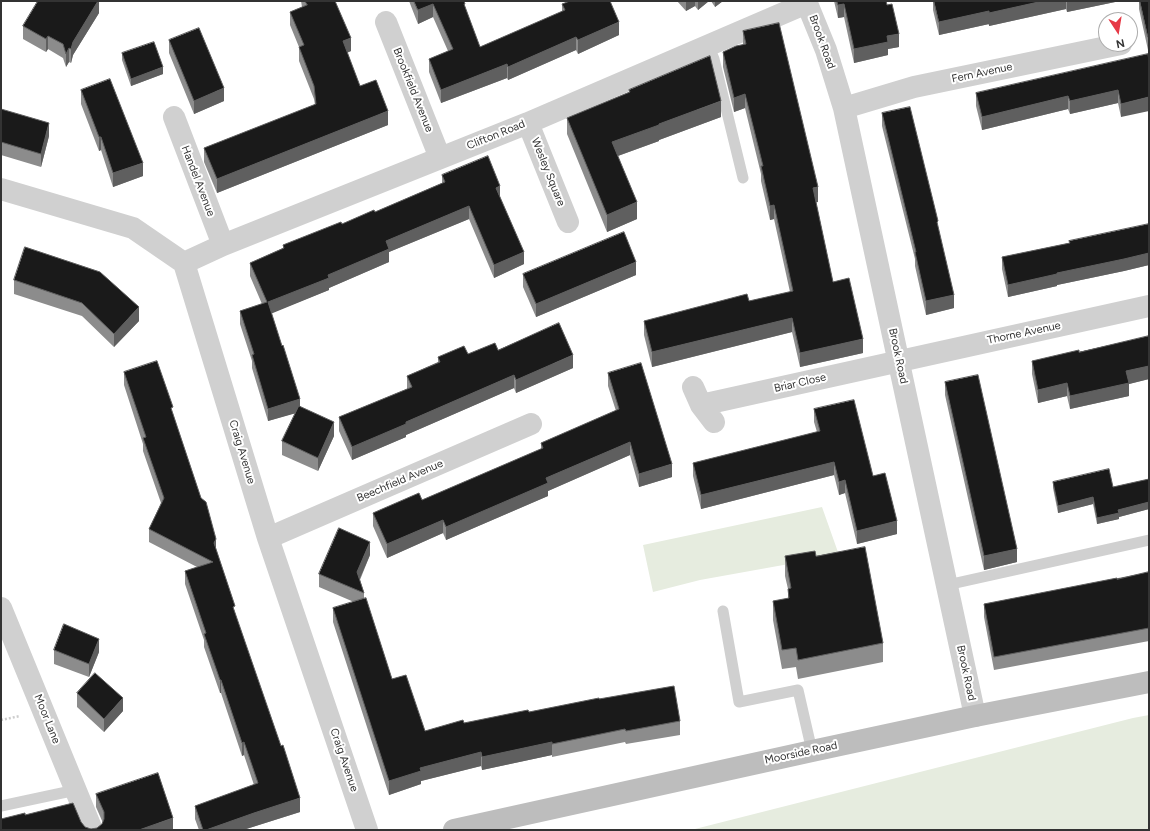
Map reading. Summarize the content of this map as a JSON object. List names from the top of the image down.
{
  "streets": {
    "street": [
      "Brook Road",
      "Fern Avenue",
      "Brookfield Avenue",
      "Clifton Road",
      "Wesley Square",
      "Handel Avenue",
      "Thorne Avenue",
      "Briar Close",
      "Craig Avenue",
      "Beechfield Avenue",
      "Moor Lane",
      "Moorside Road"
    ]
  },
  "crossings": [
    ["Brook Road", "Fern Avenue"],
    ["Brook Road", "Clifton Road"],
    ["Brook Road", "Thorne Avenue"],
    ["Brook Road", "Briar Close"],
    ["Brook Road", "Moorside Road"],
    ["Brookfield Avenue", "Clifton Road"],
    ["Clifton Road", "Wesley Square"],
    ["Clifton Road", "Handel Avenue"],
    ["Clifton Road", "Craig Avenue"],
    ["Thorne Avenue", "Briar Close"],
    ["Craig Avenue", "Beechfield Avenue"]
  ],
  "north": "bottom"
}
